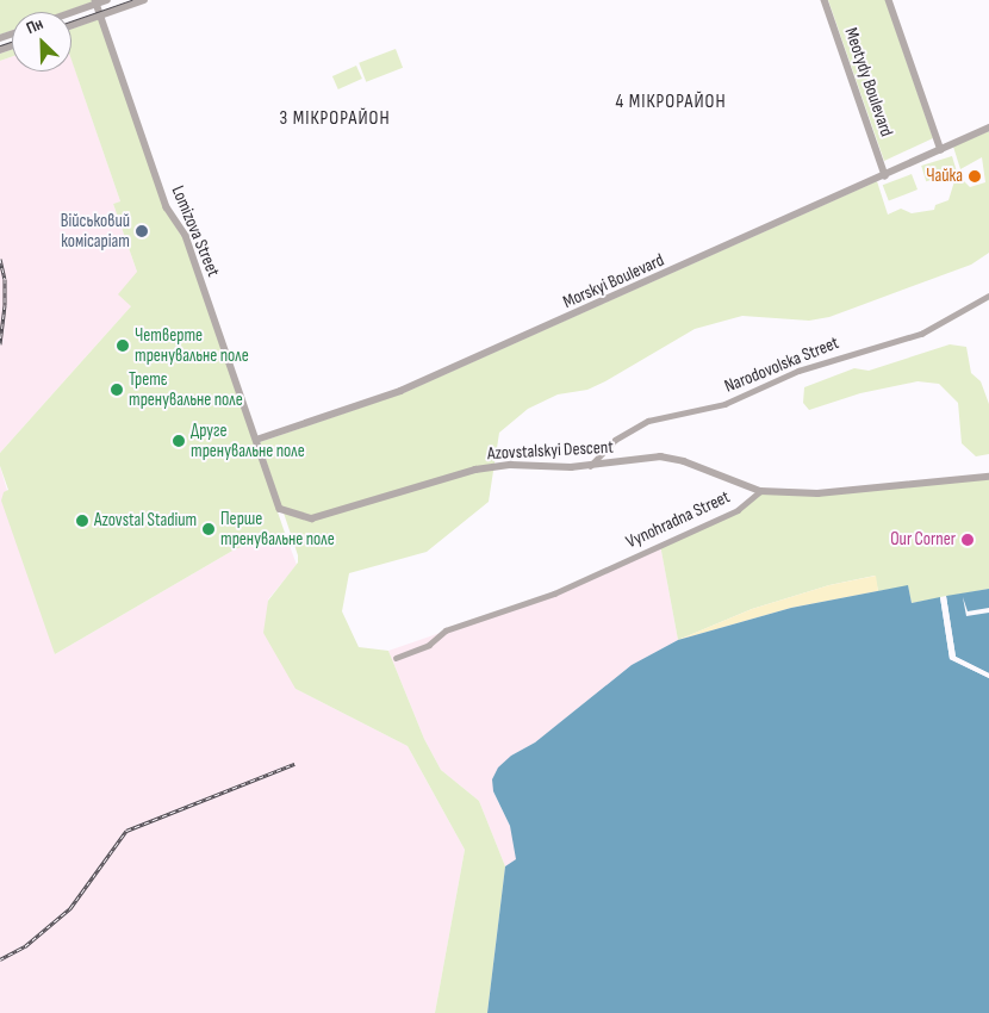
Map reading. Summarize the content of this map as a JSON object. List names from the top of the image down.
{
  "streets": {
    "street": [
      "Meotydy Boulevard",
      "Lomizova Street",
      "Morskyi Boulevard",
      "Narodovolska Street",
      "Azovstalskyi Descent",
      "Vynohradna Street"
    ]
  },
  "crossings": [
    ["Meotydy Boulevard", "Morskyi Boulevard"],
    ["Lomizova Street", "Morskyi Boulevard"],
    ["Lomizova Street", "Azovstalskyi Descent"],
    ["Narodovolska Street", "Azovstalskyi Descent"],
    ["Azovstalskyi Descent", "Vynohradna Street"]
  ],
  "districts": ["4 МІКРОРАЙОН", "3 МІКРОРАЙОН"],
  "places": [
    "Чайка",
    "Військовий комісаріат",
    "Четверте тренувальне поле",
    "Третє тренувальне поле",
    "Друге тренувальне поле",
    "Azovstal Stadium",
    "Перше тренувальне поле",
    "Our Corner"
  ],
  "north": "top left"
}
